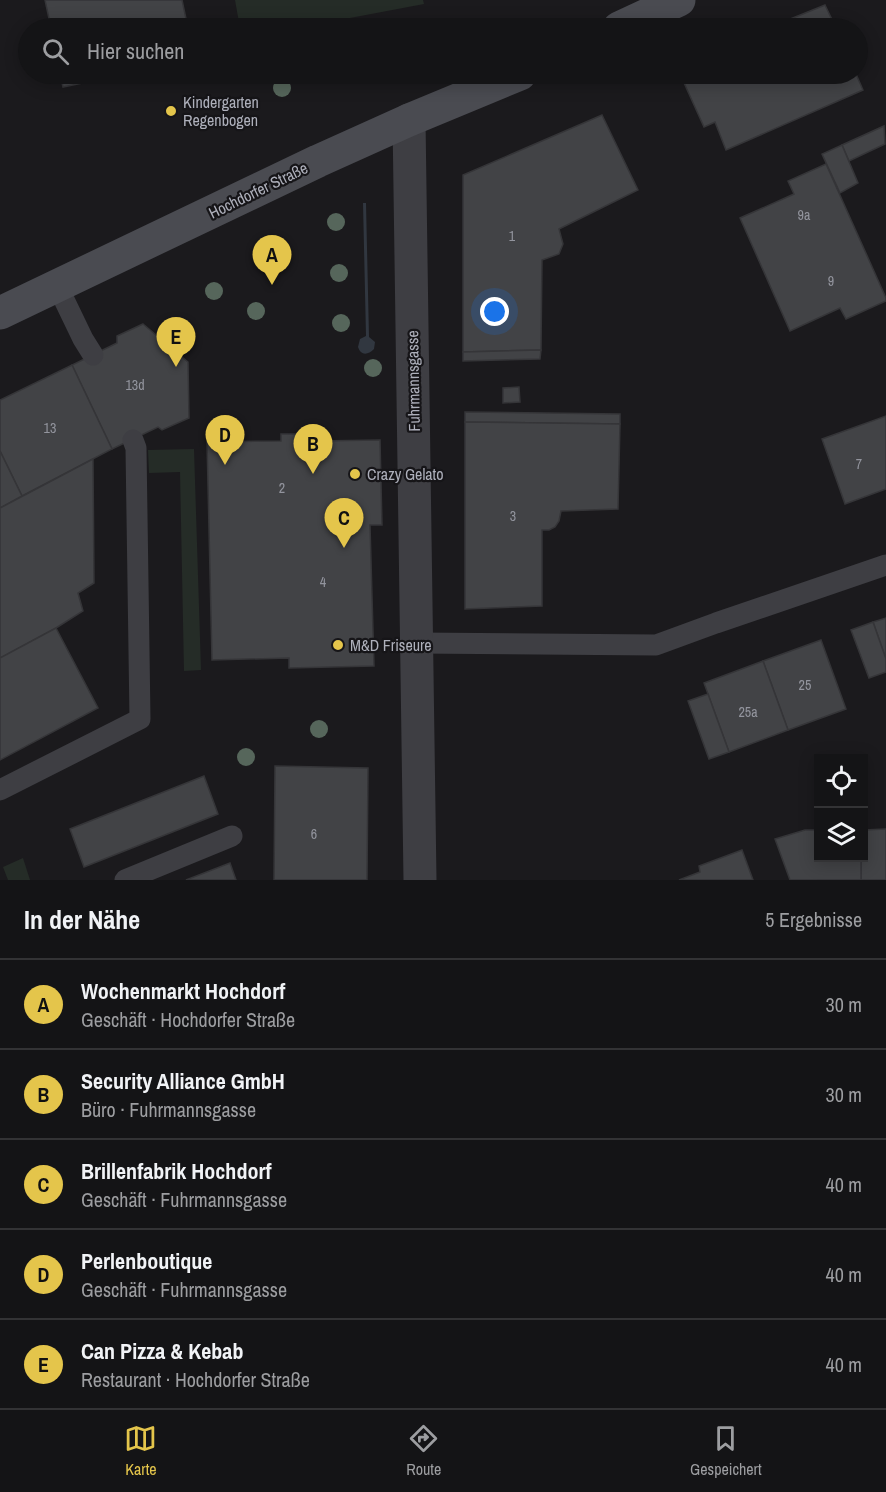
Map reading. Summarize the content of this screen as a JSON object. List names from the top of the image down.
{
  "streets": {
    "street": ["Hochdorfer Straße", "Fuhrmannsgasse"]
  },
  "crossings": [
    ["Hochdorfer Straße", "Fuhrmannsgasse"]
  ],
  "places": ["Kindergarten Regenbogen", "Crazy Gelato", "M&D Friseure"],
  "house_numbers": [
    "9a",
    "1",
    "9",
    "13d",
    "13",
    "7",
    "2",
    "3",
    "4",
    "25",
    "25a",
    "6"
  ],
  "page": {
    "search": "Hier suchen",
    "pins": [
      "A",
      "E",
      "D",
      "B",
      "C"
    ],
    "heading": ["In der Nähe", "5 Ergebnisse"],
    "list": [
      {
        "mark": "A",
        "name": "Wochenmarkt Hochdorf",
        "note": "Geschäft · Hochdorfer Straße",
        "value": "30 m"
      },
      {
        "mark": "B",
        "name": "Security Alliance GmbH",
        "note": "Büro · Fuhrmannsgasse",
        "value": "30 m"
      },
      {
        "mark": "C",
        "name": "Brillenfabrik Hochdorf",
        "note": "Geschäft · Fuhrmannsgasse",
        "value": "40 m"
      },
      {
        "mark": "D",
        "name": "Perlenboutique",
        "note": "Geschäft · Fuhrmannsgasse",
        "value": "40 m"
      },
      {
        "mark": "E",
        "name": "Can Pizza & Kebab",
        "note": "Restaurant · Hochdorfer Straße",
        "value": "40 m"
      }
    ],
    "nav": ["Karte", "Route", "Gespeichert"]
  }
}
